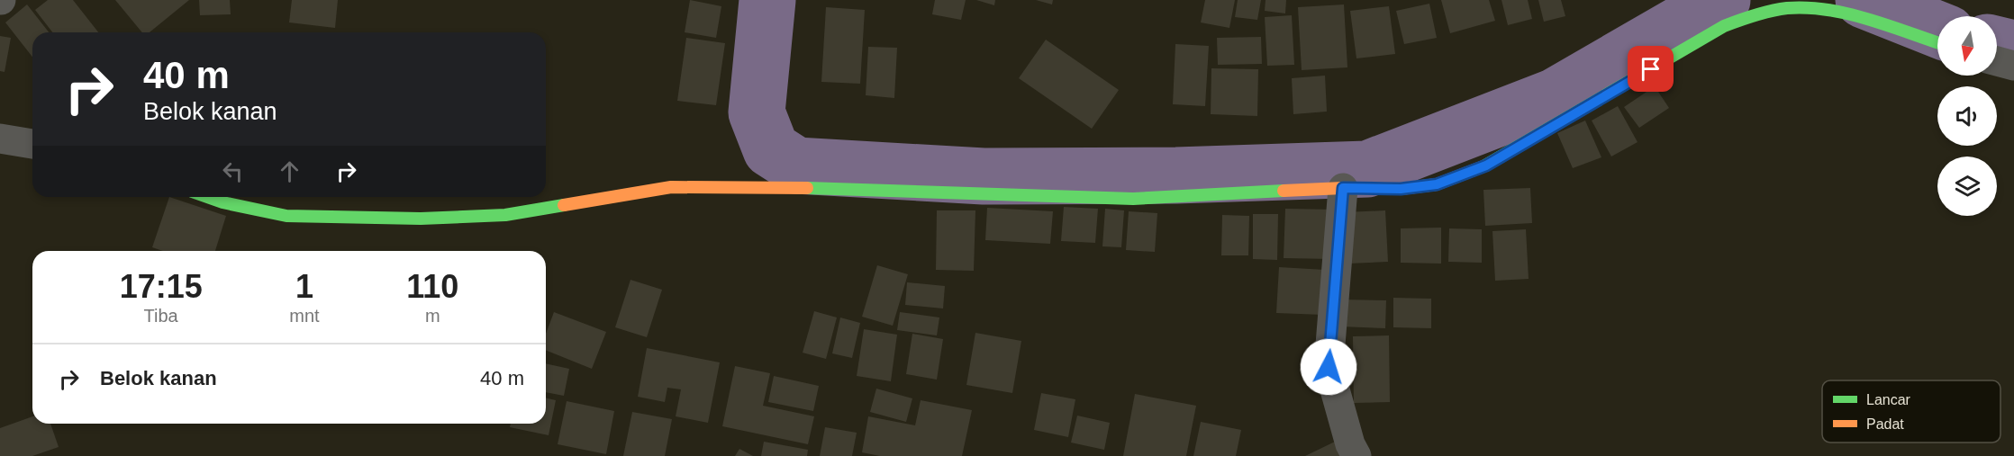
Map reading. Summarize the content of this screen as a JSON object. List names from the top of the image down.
{
  "legend": ["Lancar", "Padat"],
  "north": "bottom",
  "page": {
    "turn": ["40 m", "Belok kanan"],
    "eta": [
      "17:15",
      "Tiba",
      "1",
      "mnt",
      "110",
      "m"
    ],
    "list": [
      {
        "name": "Belok kanan",
        "value": "40 m"
      }
    ]
  }
}
